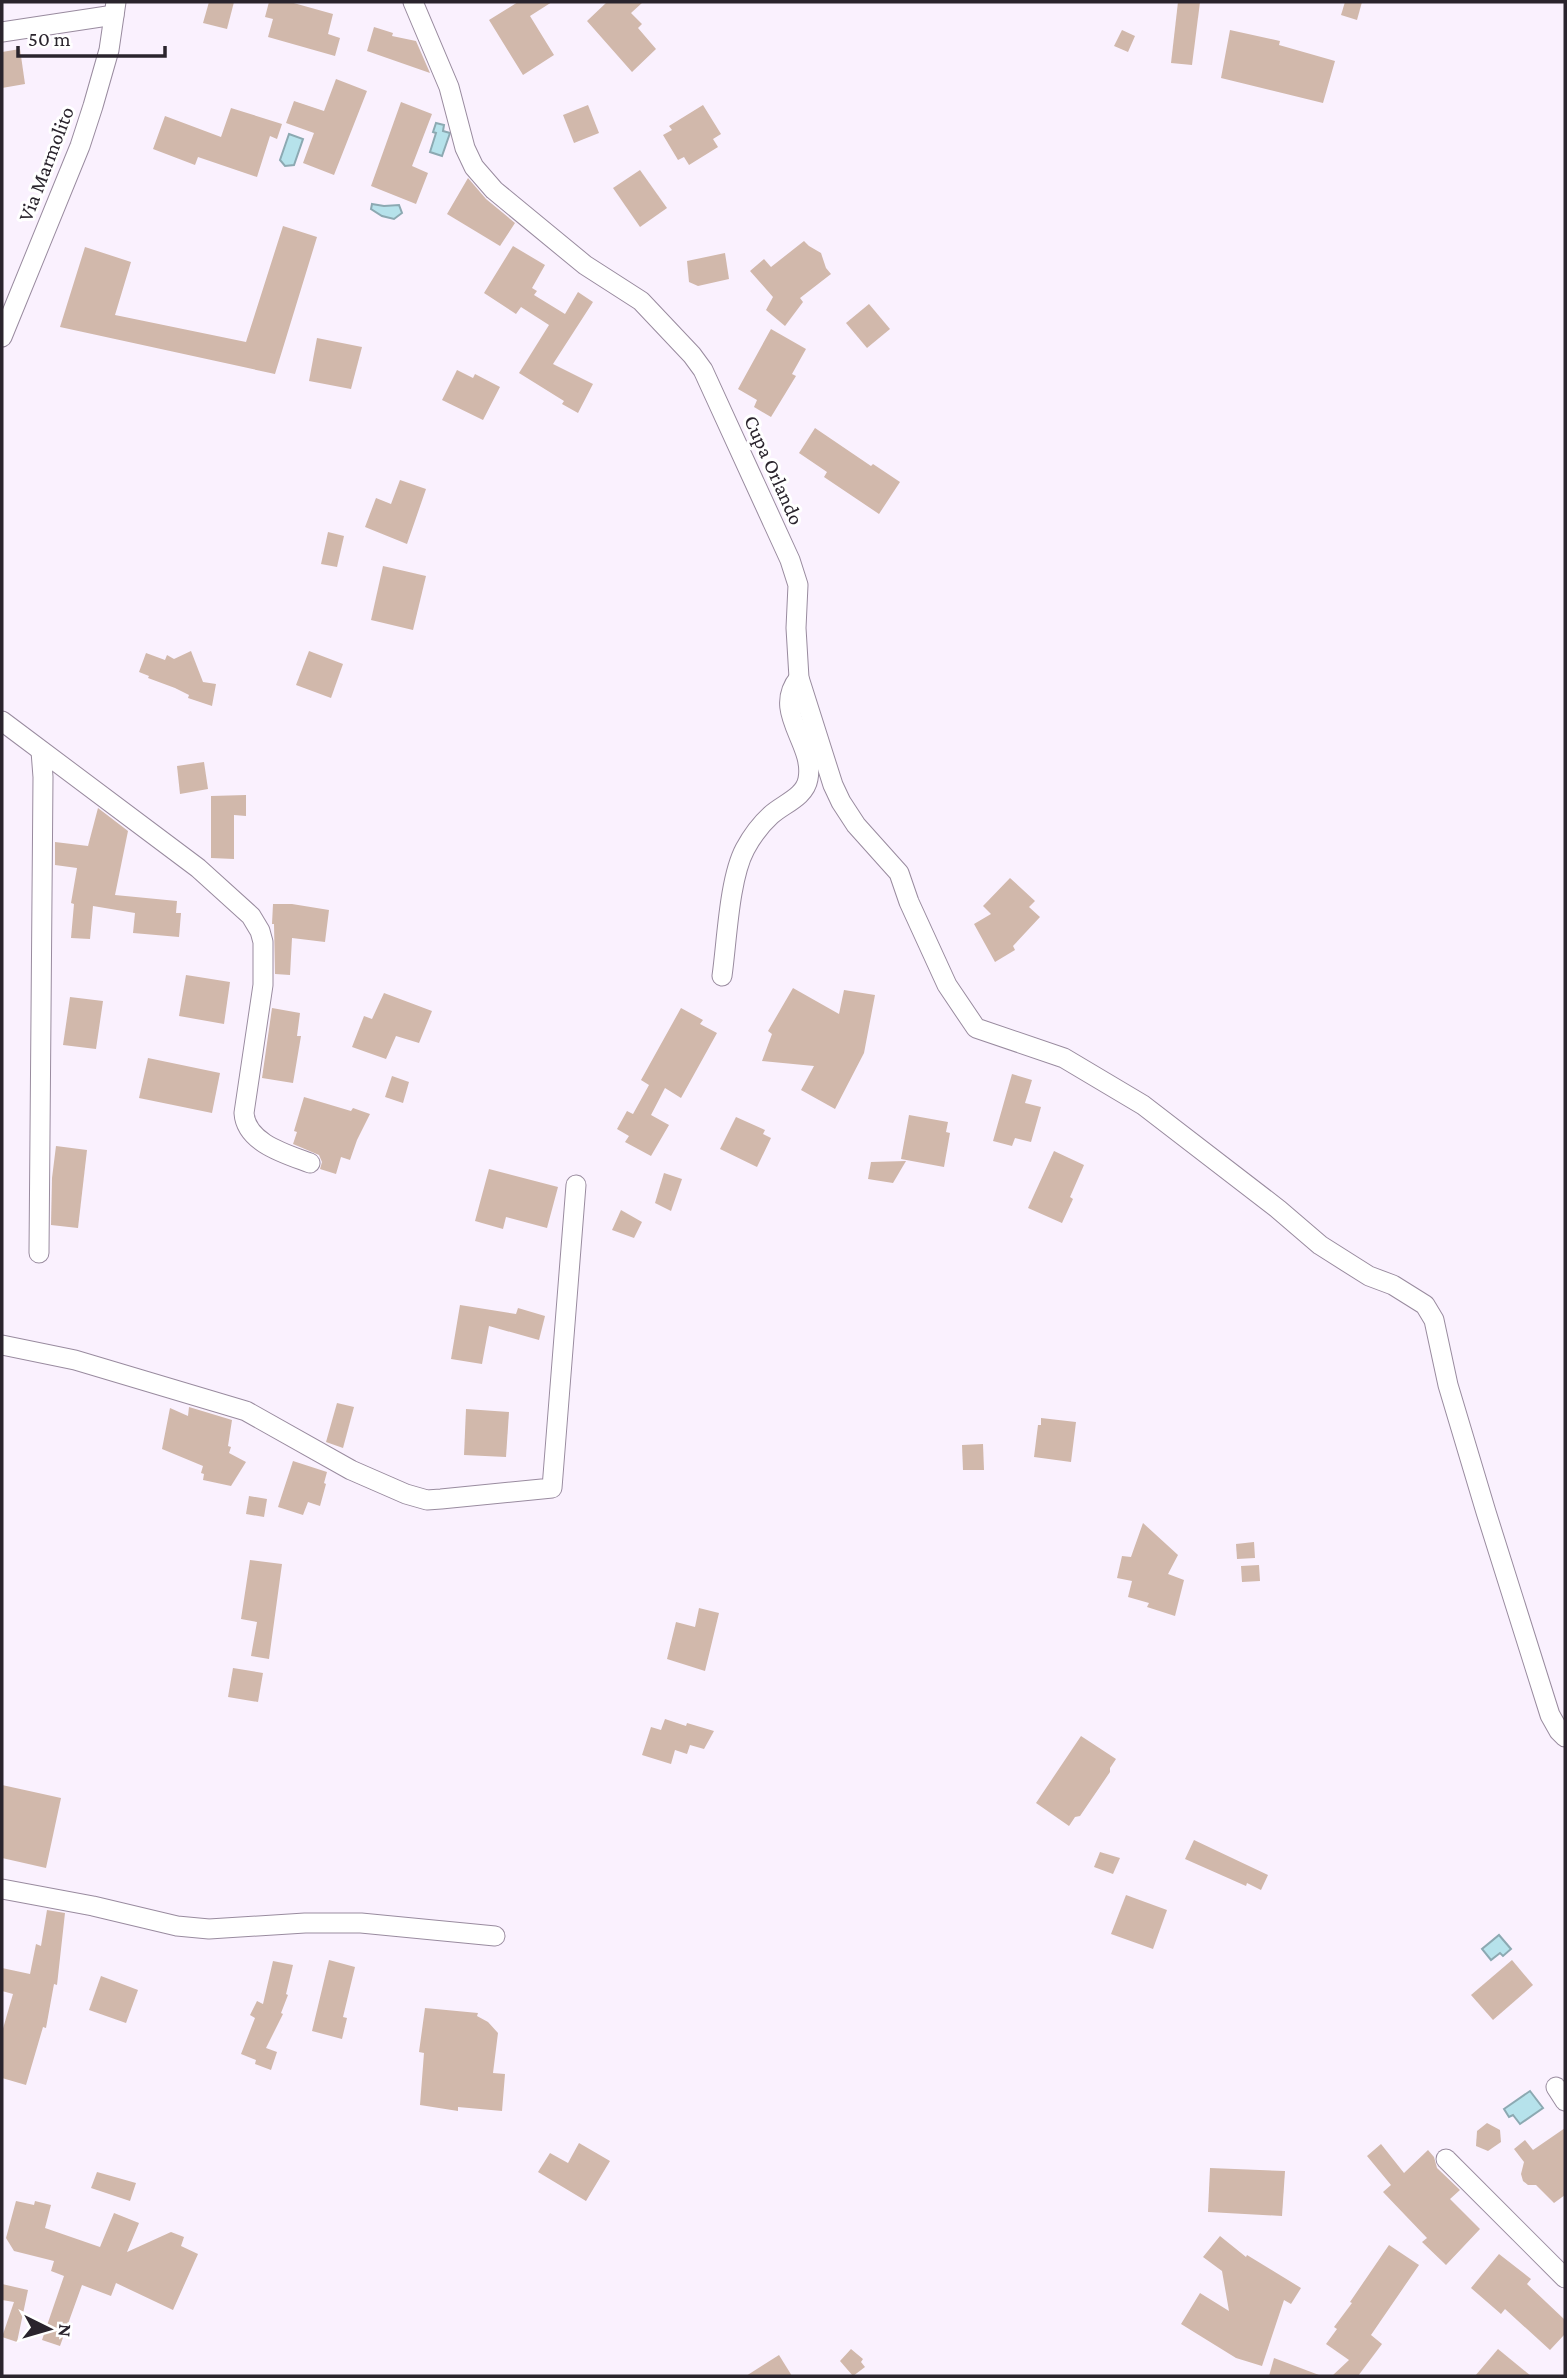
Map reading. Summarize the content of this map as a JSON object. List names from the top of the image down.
{
  "streets": {
    "street": ["Via Marmolito", "Cupa Orlando"]
  },
  "scale_bar": "50 m",
  "north": "right"
}
